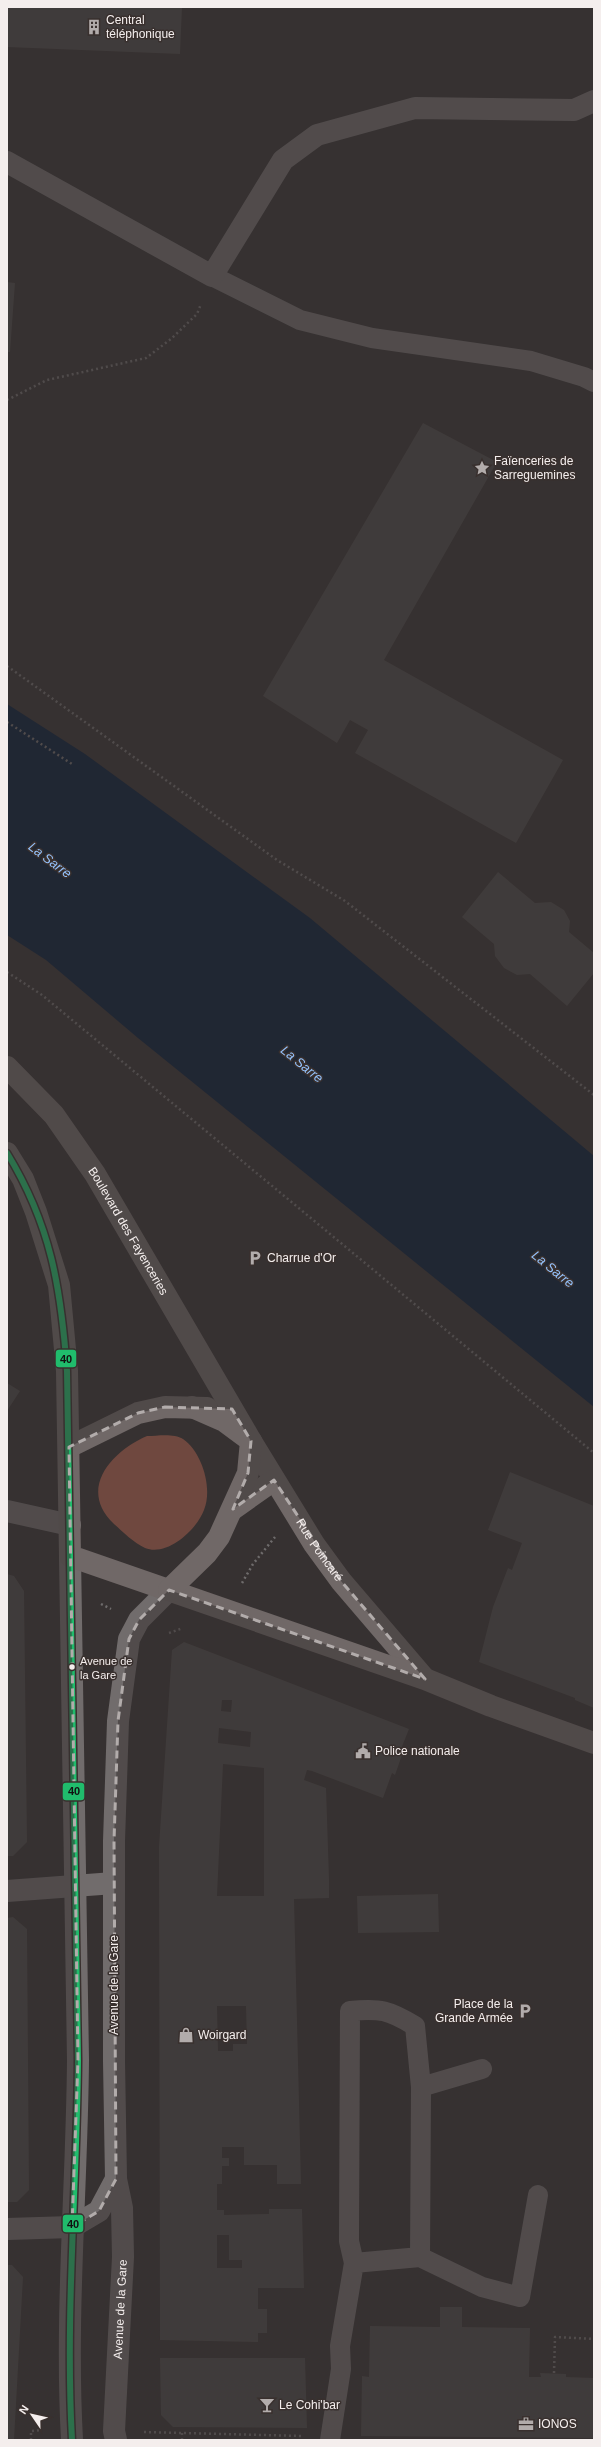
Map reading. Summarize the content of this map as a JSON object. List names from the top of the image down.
{
  "streets": {
    "main road": ["Boulevard des Fayenceries", "Rue Poincaré"],
    "street": ["Avenue de la Gare"]
  },
  "crossings": [
    ["Boulevard des Fayenceries", "Rue Poincaré"],
    ["Rue Poincaré", "Avenue de la Gare"]
  ],
  "water": ["La Sarre"],
  "places": {
    "building": ["Central téléphonique"],
    "place": ["Faïenceries de Sarreguemines"],
    "parking": ["Charrue d'Or", "Place de la Grande Armée"],
    "other": ["Avenue de la Gare"],
    "public building": ["Police nationale"],
    "shop": ["Woirgard"],
    "bar": ["Le Cohi'bar"],
    "office": ["IONOS"]
  },
  "lines": ["transit line 40"],
  "north": "top left"
}
